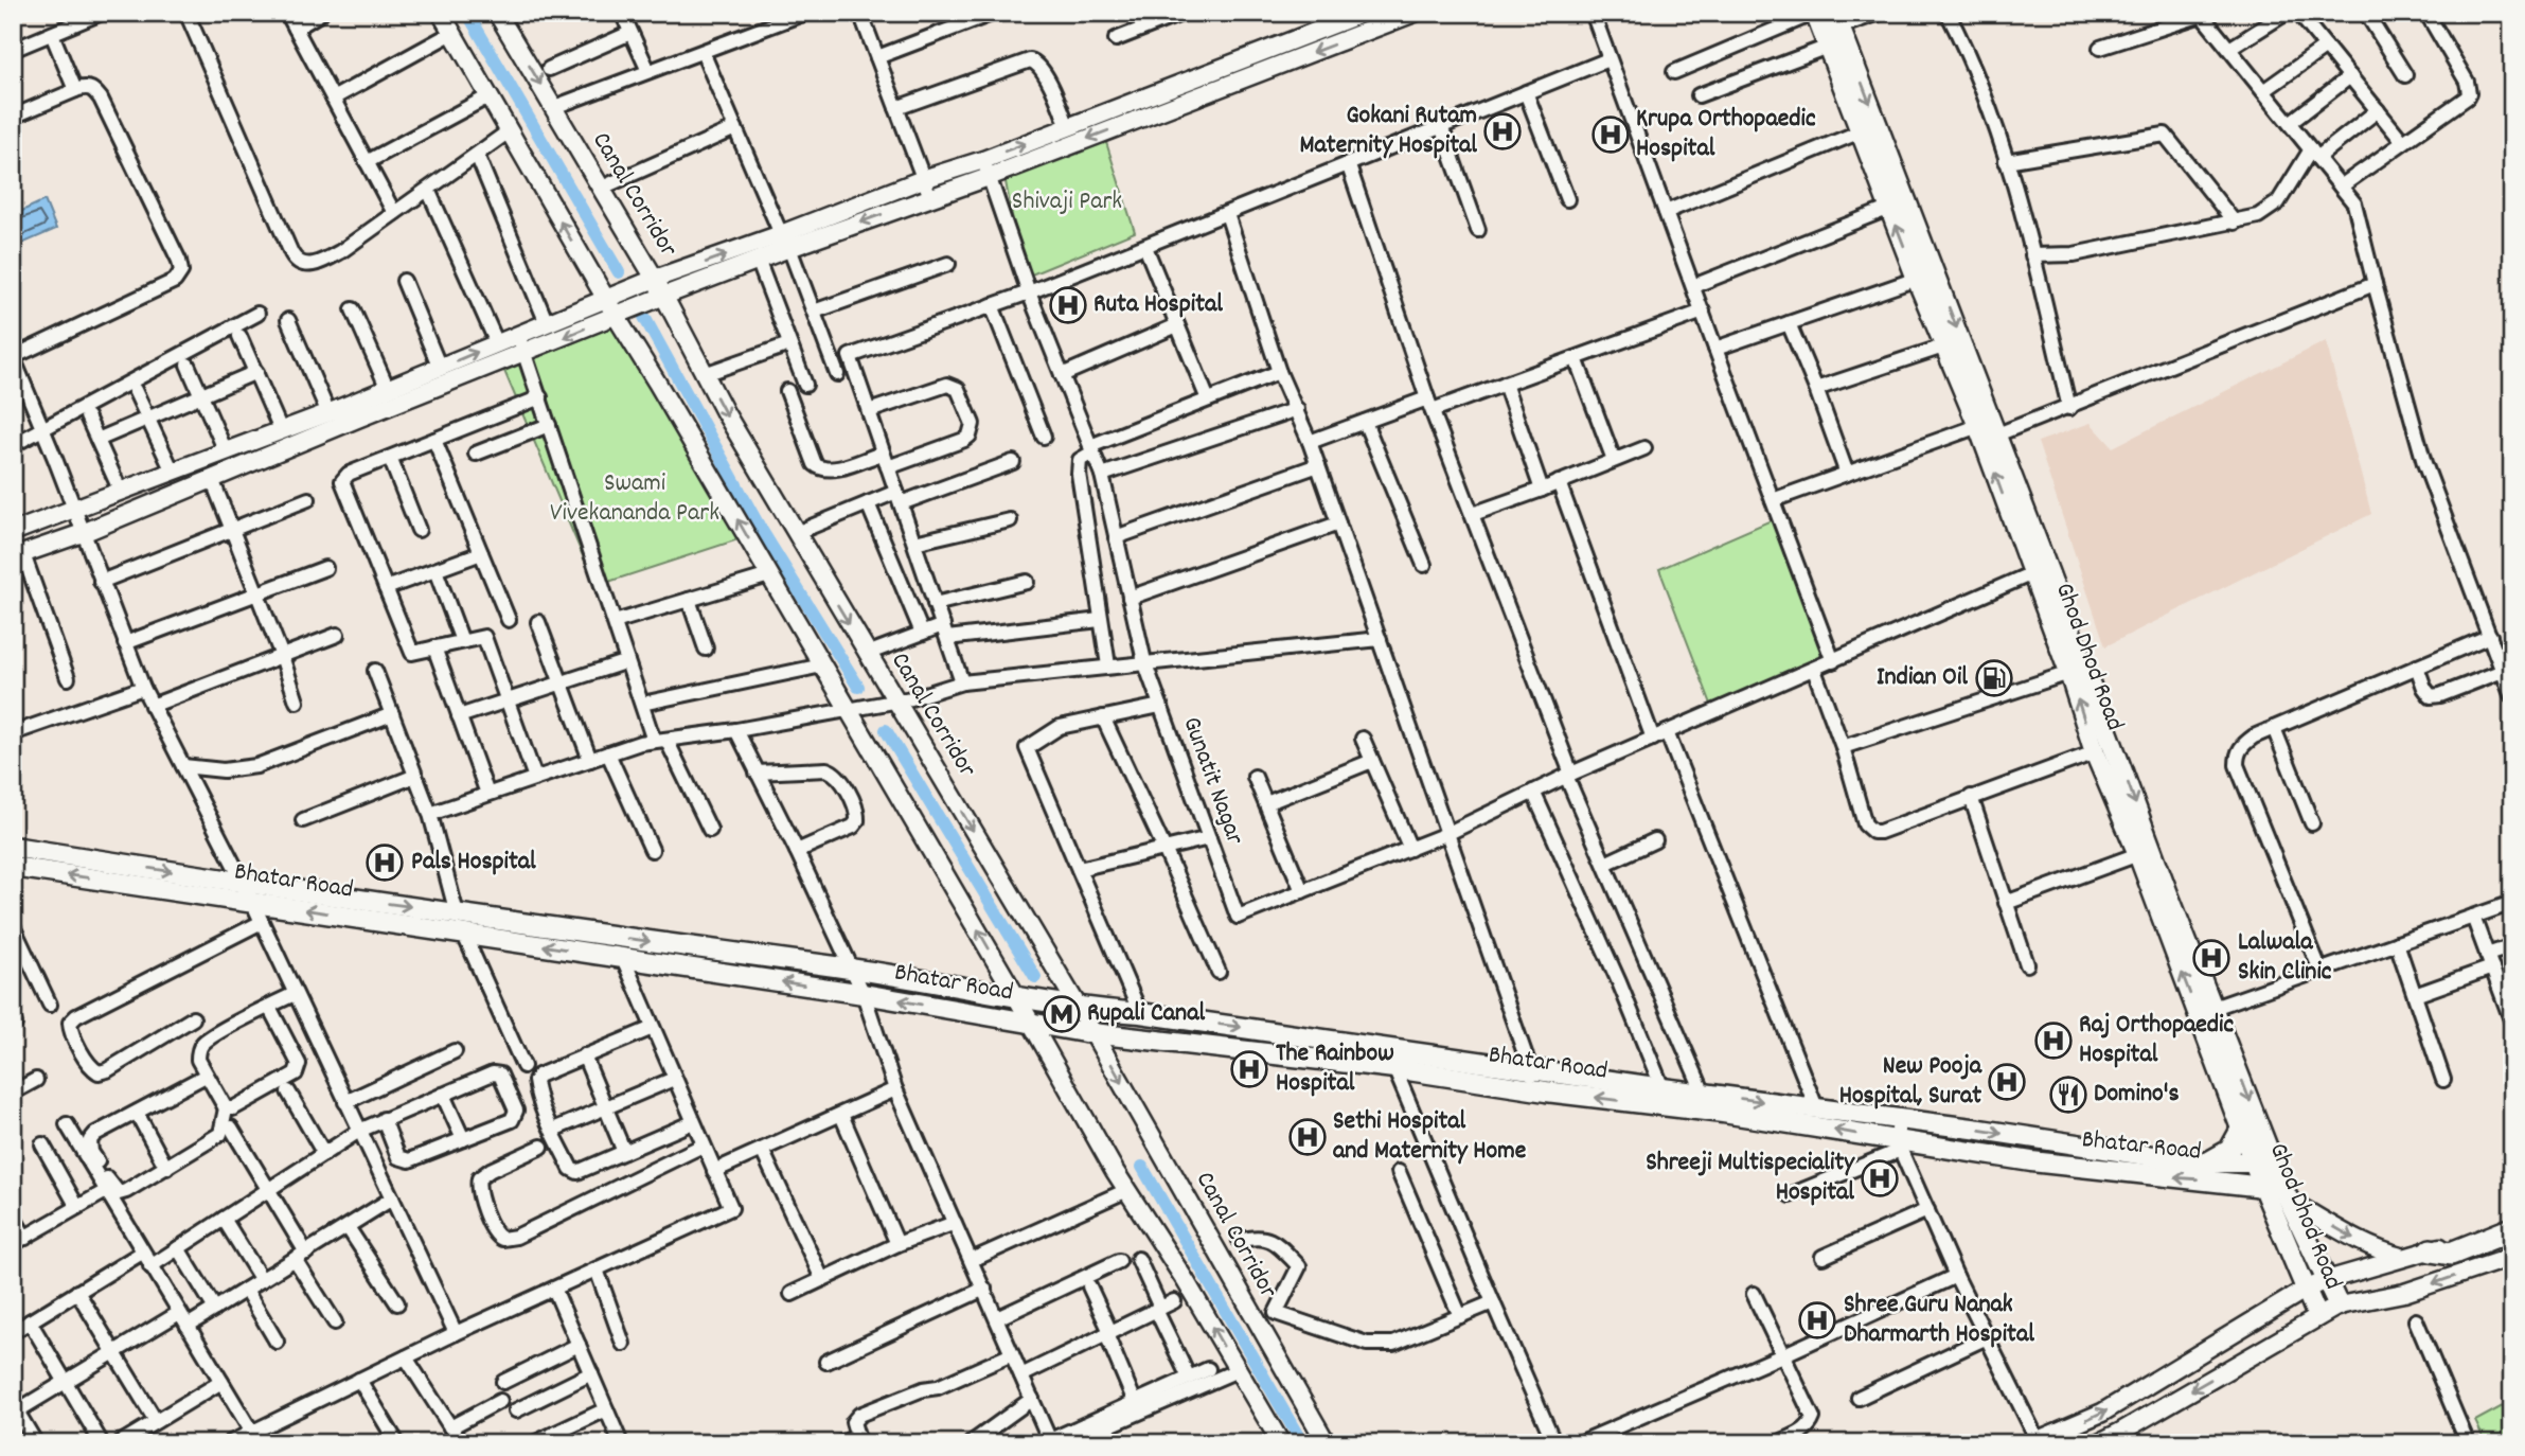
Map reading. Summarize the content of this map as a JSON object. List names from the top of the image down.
{
  "streets": {
    "main road": ["Ghod Dhod Road", "Bhatar Road"],
    "street": ["Canal Corridor", "Gunatit Nagar"]
  },
  "crossings": [
    ["Canal Corridor", "Bhatar Road"],
    ["Ghod Dhod Road", "Bhatar Road"]
  ],
  "parks": ["Shivaji Park", "Swami Vivekananda Park"],
  "places": {
    "hospital": [
      "Gokani Rutam Maternity Hospital",
      "Krupa Orthopaedic Hospital",
      "Ruta Hospital",
      "Pals Hospital",
      "Lalwala Skin Clinic",
      "Raj Orthopaedic Hospital",
      "The Rainbow Hospital",
      "New Pooja Hospital, Surat",
      "Sethi Hospital and Maternity Home",
      "Shreeji Multispeciality Hospital",
      "Shree Guru Nanak Dharmarth Hospital"
    ],
    "fuel station": ["Indian Oil"],
    "metro station": ["Rupali Canal"],
    "restaurant": ["Domino's"]
  }
}
